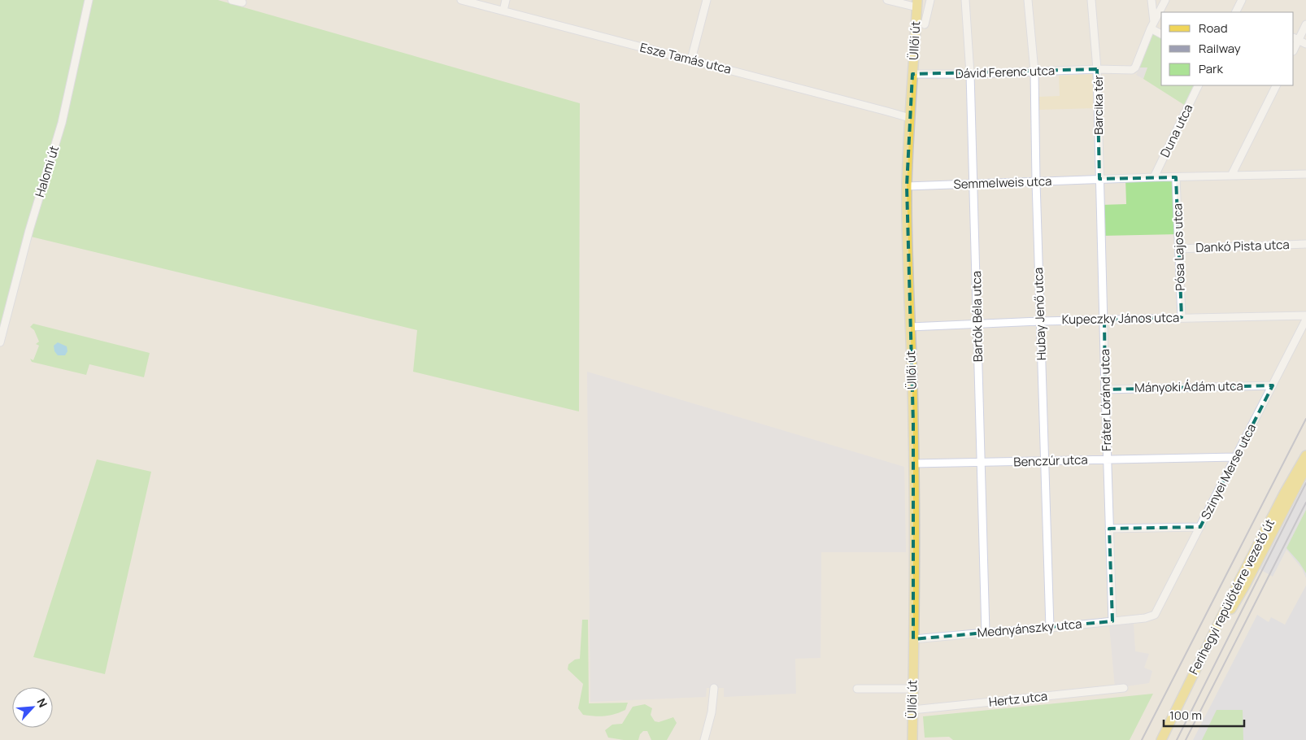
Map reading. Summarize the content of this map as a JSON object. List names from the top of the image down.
{
  "streets": {
    "main road": ["Üllői út", "Ferihegyi repülőtérre vezető út"],
    "street": [
      "Esze Tamás utca",
      "Dávid Ferenc utca",
      "Barcika tér",
      "Duna utca",
      "Halomi út",
      "Semmelweis utca",
      "Dankó Pista utca",
      "Pósa Lajos utca",
      "Hubay Jenő utca",
      "Bartók Béla utca",
      "Kupeczky János utca",
      "Mányoki Ádám utca",
      "Fráter Lóránd utca",
      "Benczúr utca",
      "Szinyei Merse utca",
      "Mednyánszky utca",
      "Hertz utca"
    ]
  },
  "crossings": [
    ["Üllői út", "Esze Tamás utca"],
    ["Üllői út", "Dávid Ferenc utca"],
    ["Üllői út", "Semmelweis utca"],
    ["Üllői út", "Kupeczky János utca"],
    ["Üllői út", "Benczúr utca"],
    ["Üllői út", "Mednyánszky utca"],
    ["Üllői út", "Hertz utca"],
    ["Dávid Ferenc utca", "Barcika tér"],
    ["Dávid Ferenc utca", "Hubay Jenő utca"],
    ["Dávid Ferenc utca", "Bartók Béla utca"],
    ["Barcika tér", "Semmelweis utca"],
    ["Barcika tér", "Fráter Lóránd utca"],
    ["Semmelweis utca", "Hubay Jenő utca"],
    ["Semmelweis utca", "Bartók Béla utca"],
    ["Semmelweis utca", "Fráter Lóránd utca"],
    ["Dankó Pista utca", "Pósa Lajos utca"],
    ["Pósa Lajos utca", "Kupeczky János utca"],
    ["Hubay Jenő utca", "Kupeczky János utca"],
    ["Hubay Jenő utca", "Benczúr utca"],
    ["Hubay Jenő utca", "Mednyánszky utca"],
    ["Bartók Béla utca", "Kupeczky János utca"],
    ["Bartók Béla utca", "Benczúr utca"],
    ["Bartók Béla utca", "Mednyánszky utca"],
    ["Kupeczky János utca", "Fráter Lóránd utca"],
    ["Mányoki Ádám utca", "Fráter Lóránd utca"],
    ["Mányoki Ádám utca", "Szinyei Merse utca"],
    ["Fráter Lóránd utca", "Benczúr utca"],
    ["Fráter Lóránd utca", "Mednyánszky utca"],
    ["Benczúr utca", "Szinyei Merse utca"],
    ["Szinyei Merse utca", "Mednyánszky utca"]
  ],
  "legend": ["Road", "Railway", "Park"],
  "scale_bar": "100 m",
  "north": "top right"
}
